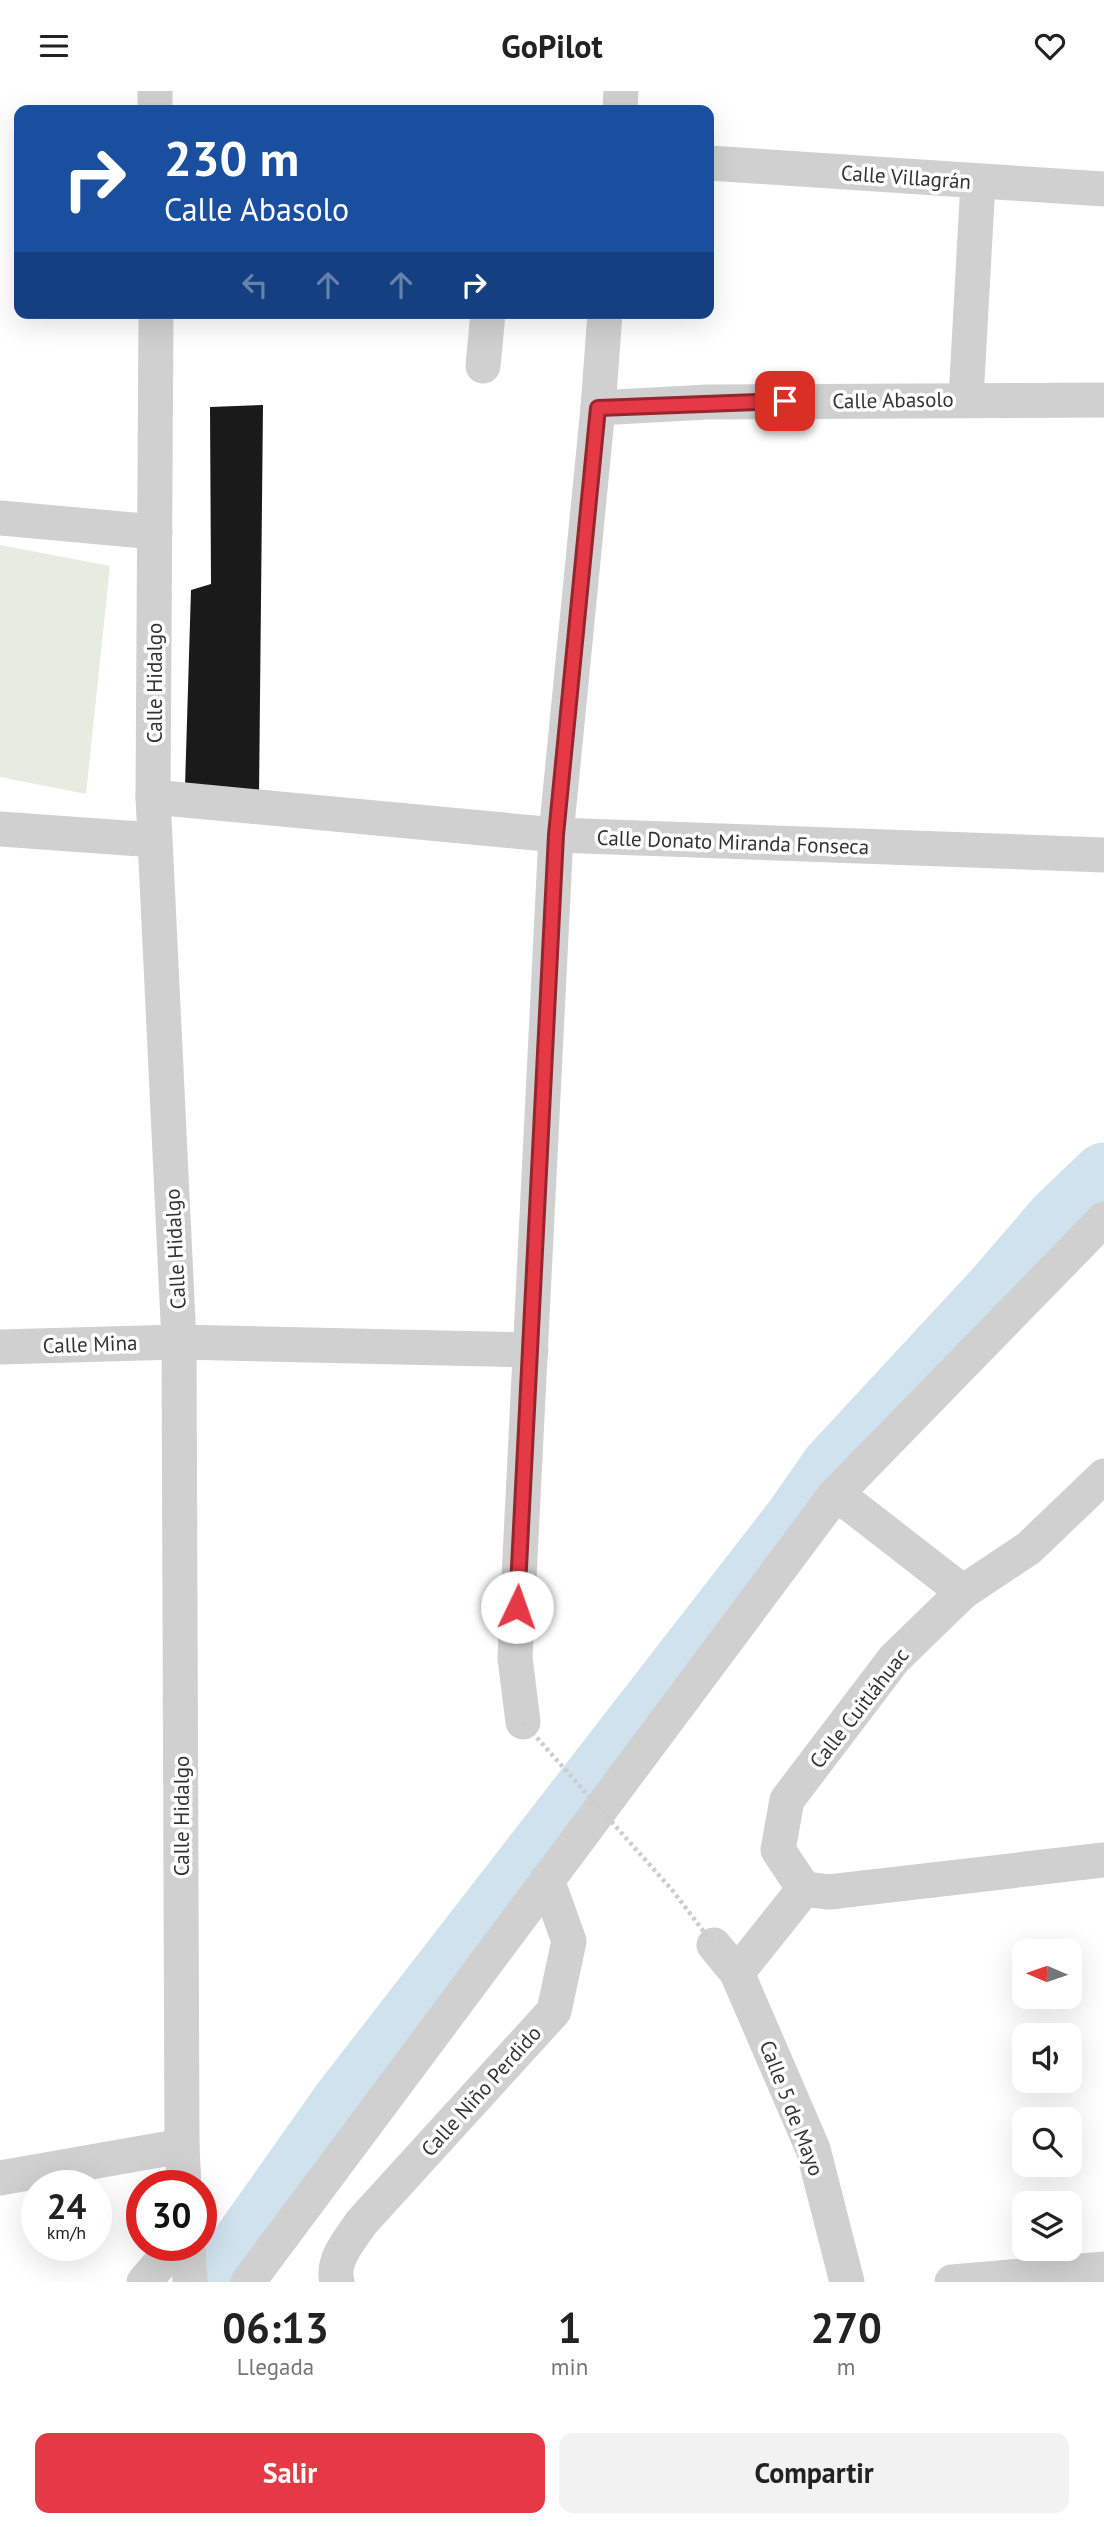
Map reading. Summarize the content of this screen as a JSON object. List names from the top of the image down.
{
  "streets": {
    "street": [
      "Calle Villagrán",
      "Calle Abasolo",
      "Calle Hidalgo",
      "Calle Donato Miranda Fonseca",
      "Calle Mina",
      "Calle Cuitláhuac",
      "Calle Niño Perdido",
      "Calle 5 de Mayo"
    ]
  },
  "crossings": [
    ["Calle Hidalgo", "Calle Donato Miranda Fonseca"],
    ["Calle Hidalgo", "Calle Mina"]
  ],
  "north": "left",
  "page": {
    "header": "GoPilot",
    "turn": ["230 m", "Calle Abasolo"],
    "speed": "24 km/h",
    "limit": "30",
    "eta": [
      "06:13",
      "Llegada",
      "1",
      "min",
      "270",
      "m"
    ],
    "buttons": ["Salir", "Compartir"]
  }
}
